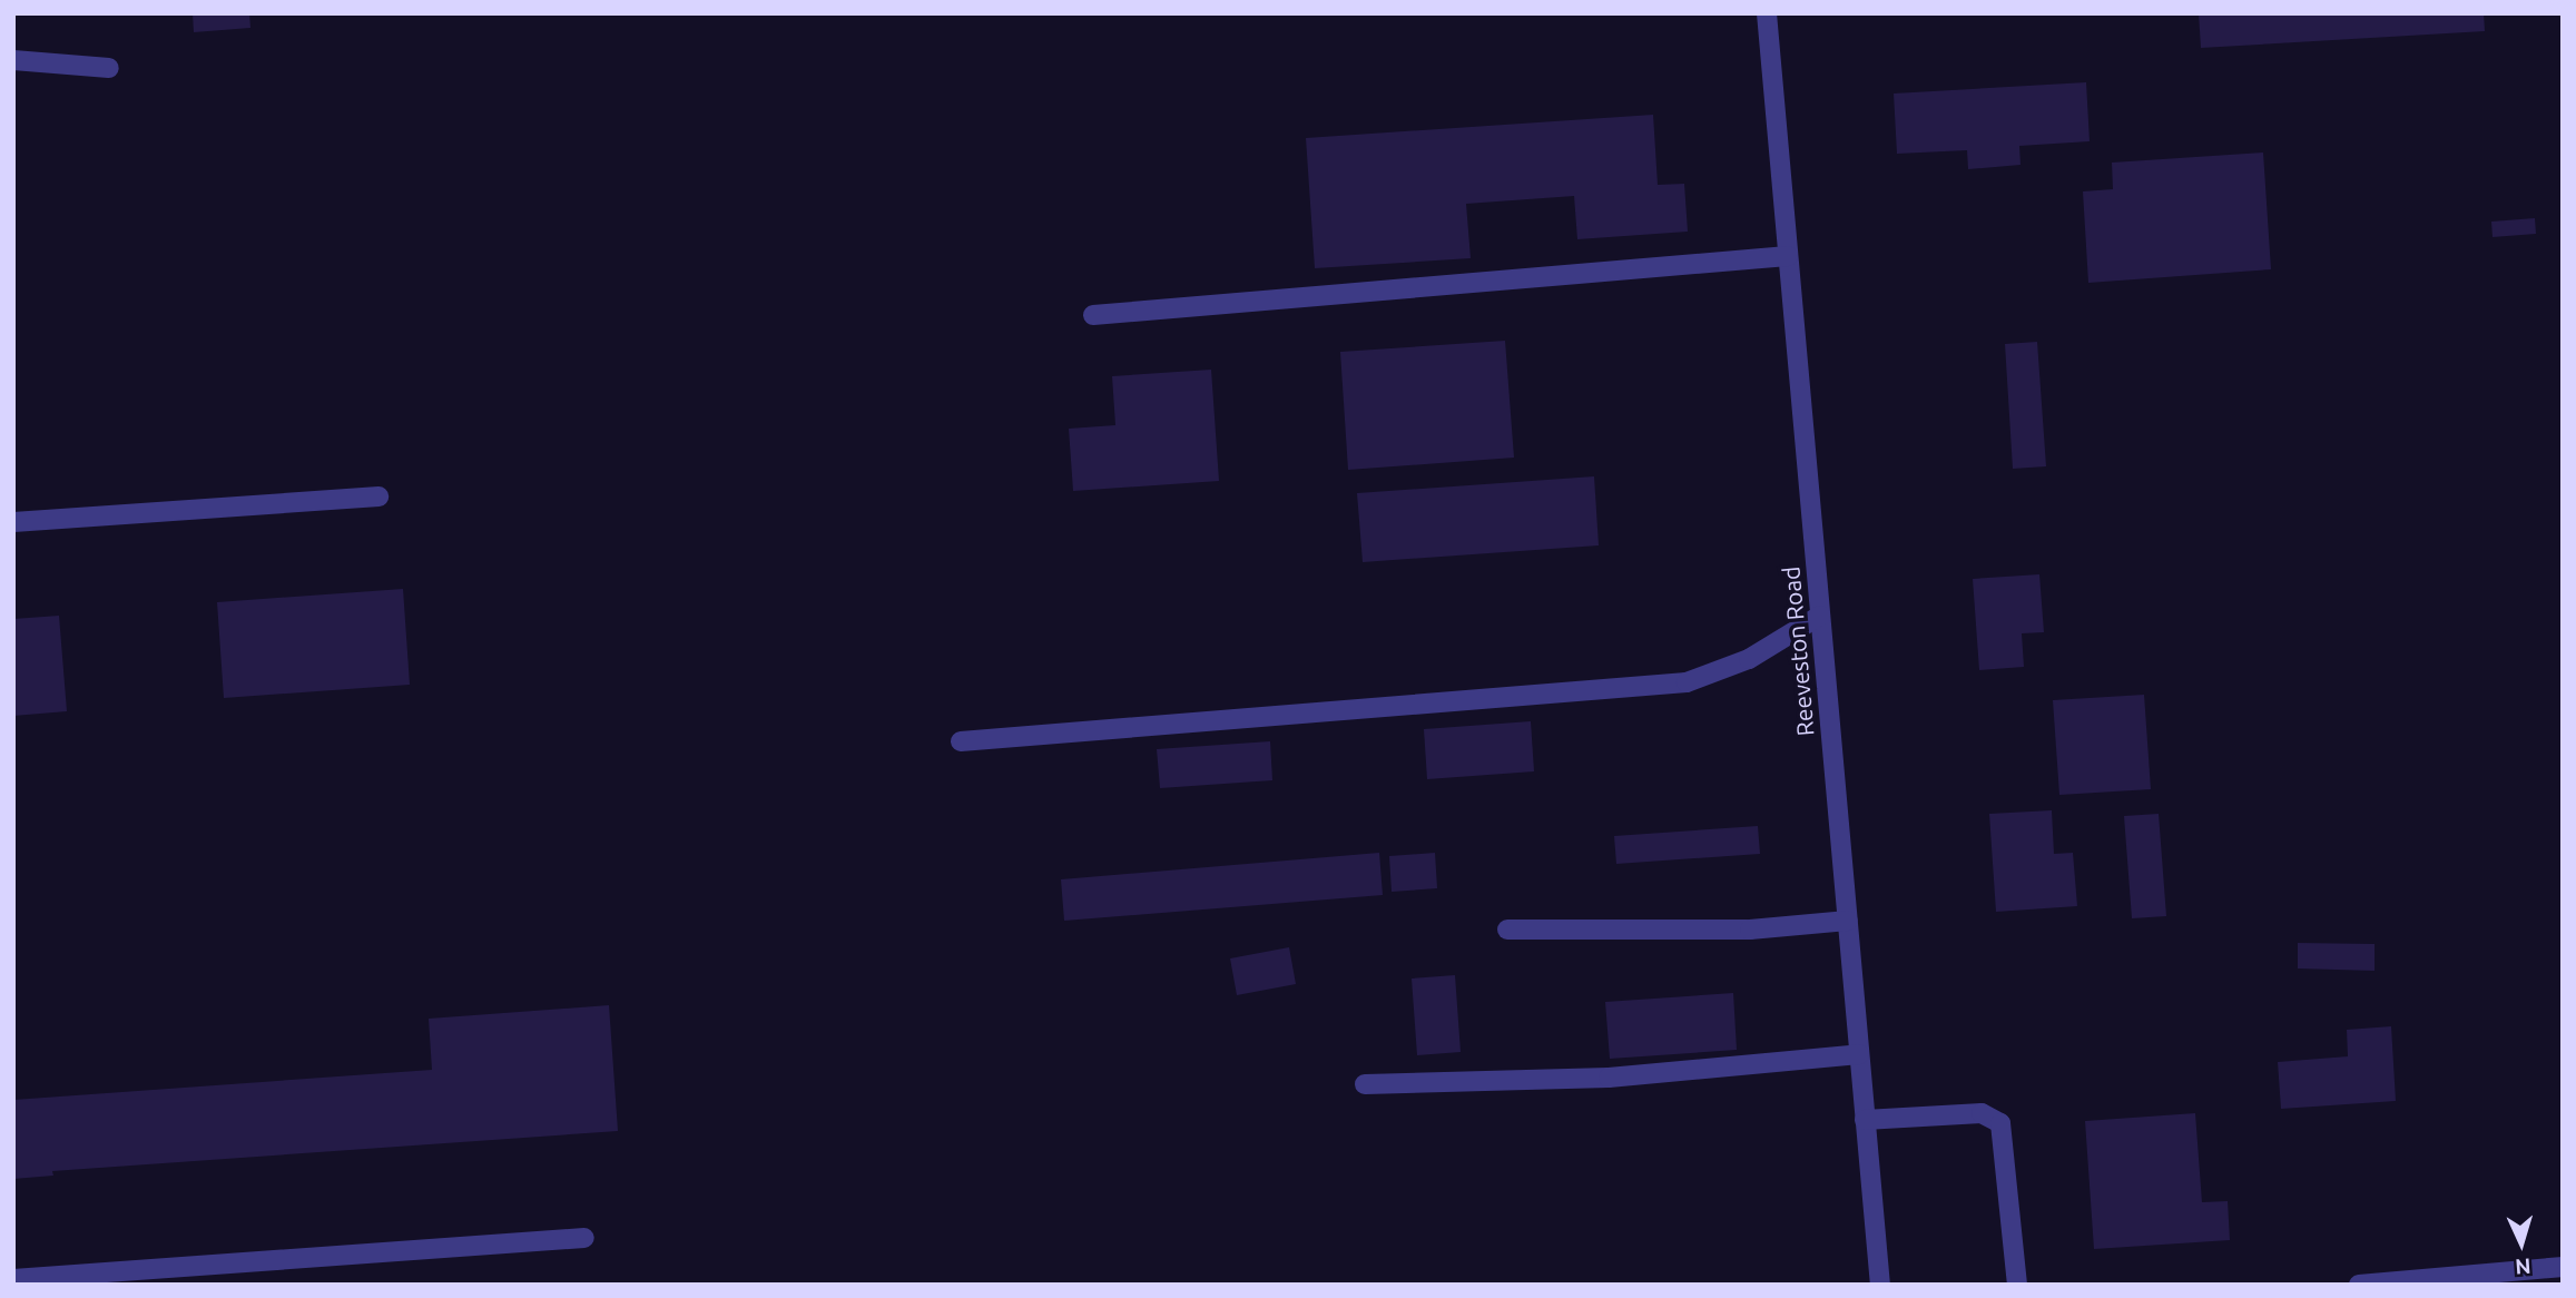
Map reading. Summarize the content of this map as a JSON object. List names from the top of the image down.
{
  "streets": {
    "street": ["Reeveston Road"]
  },
  "north": "bottom"
}
